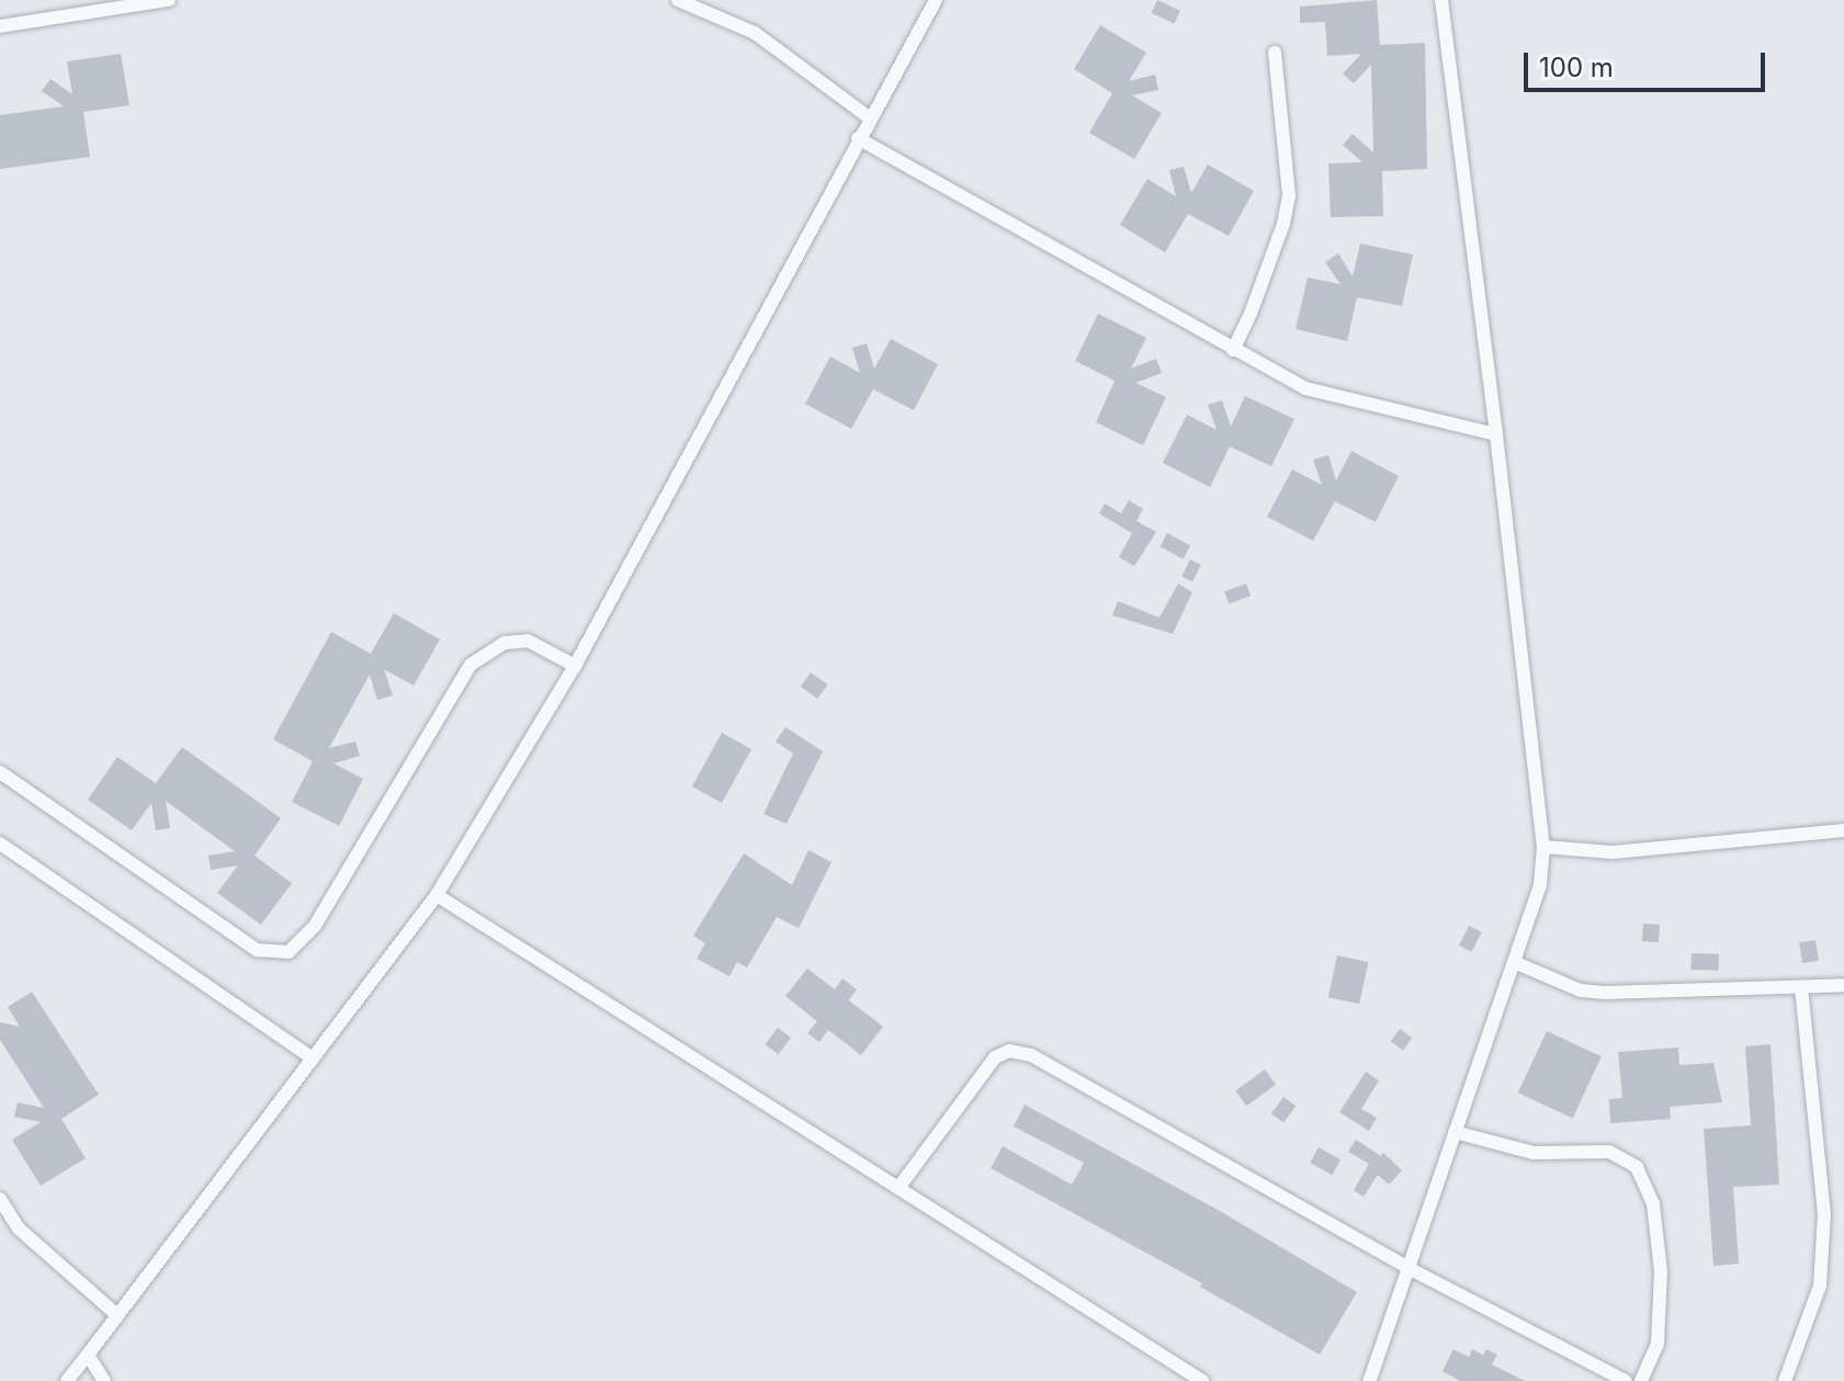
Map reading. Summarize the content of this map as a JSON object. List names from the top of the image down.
{
  "scale_bar": "100 m"
}
